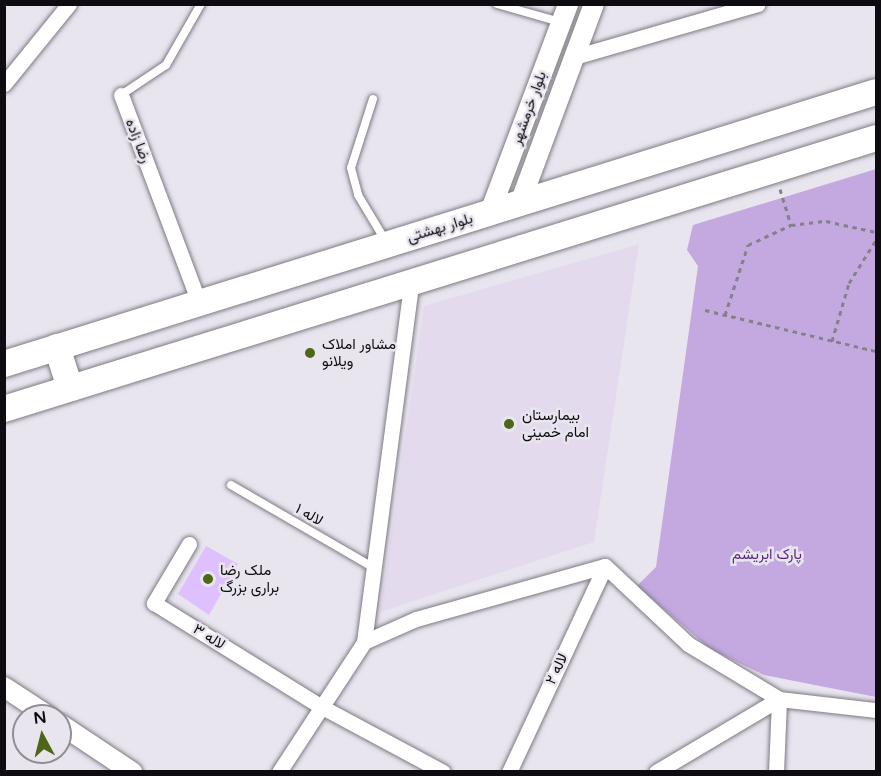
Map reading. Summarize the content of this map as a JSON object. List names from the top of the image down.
{
  "streets": {
    "main road": ["بلوار بهشتی"],
    "street": [
      "بلوار خرمشهر",
      "رضا زاده",
      "لاله ۳",
      "لاله ۲"
    ],
    "lane": ["لاله ۱"]
  },
  "crossings": [
    ["بلوار خرمشهر", "بلوار بهشتی"],
    ["رضا زاده", "بلوار بهشتی"]
  ],
  "parks": ["پارک ابریشم"],
  "places": ["مشاور املاک ویلانو", "بیمارستان امام خمینی", "ملک رضا براری بزرگ"],
  "north": "top"
}
